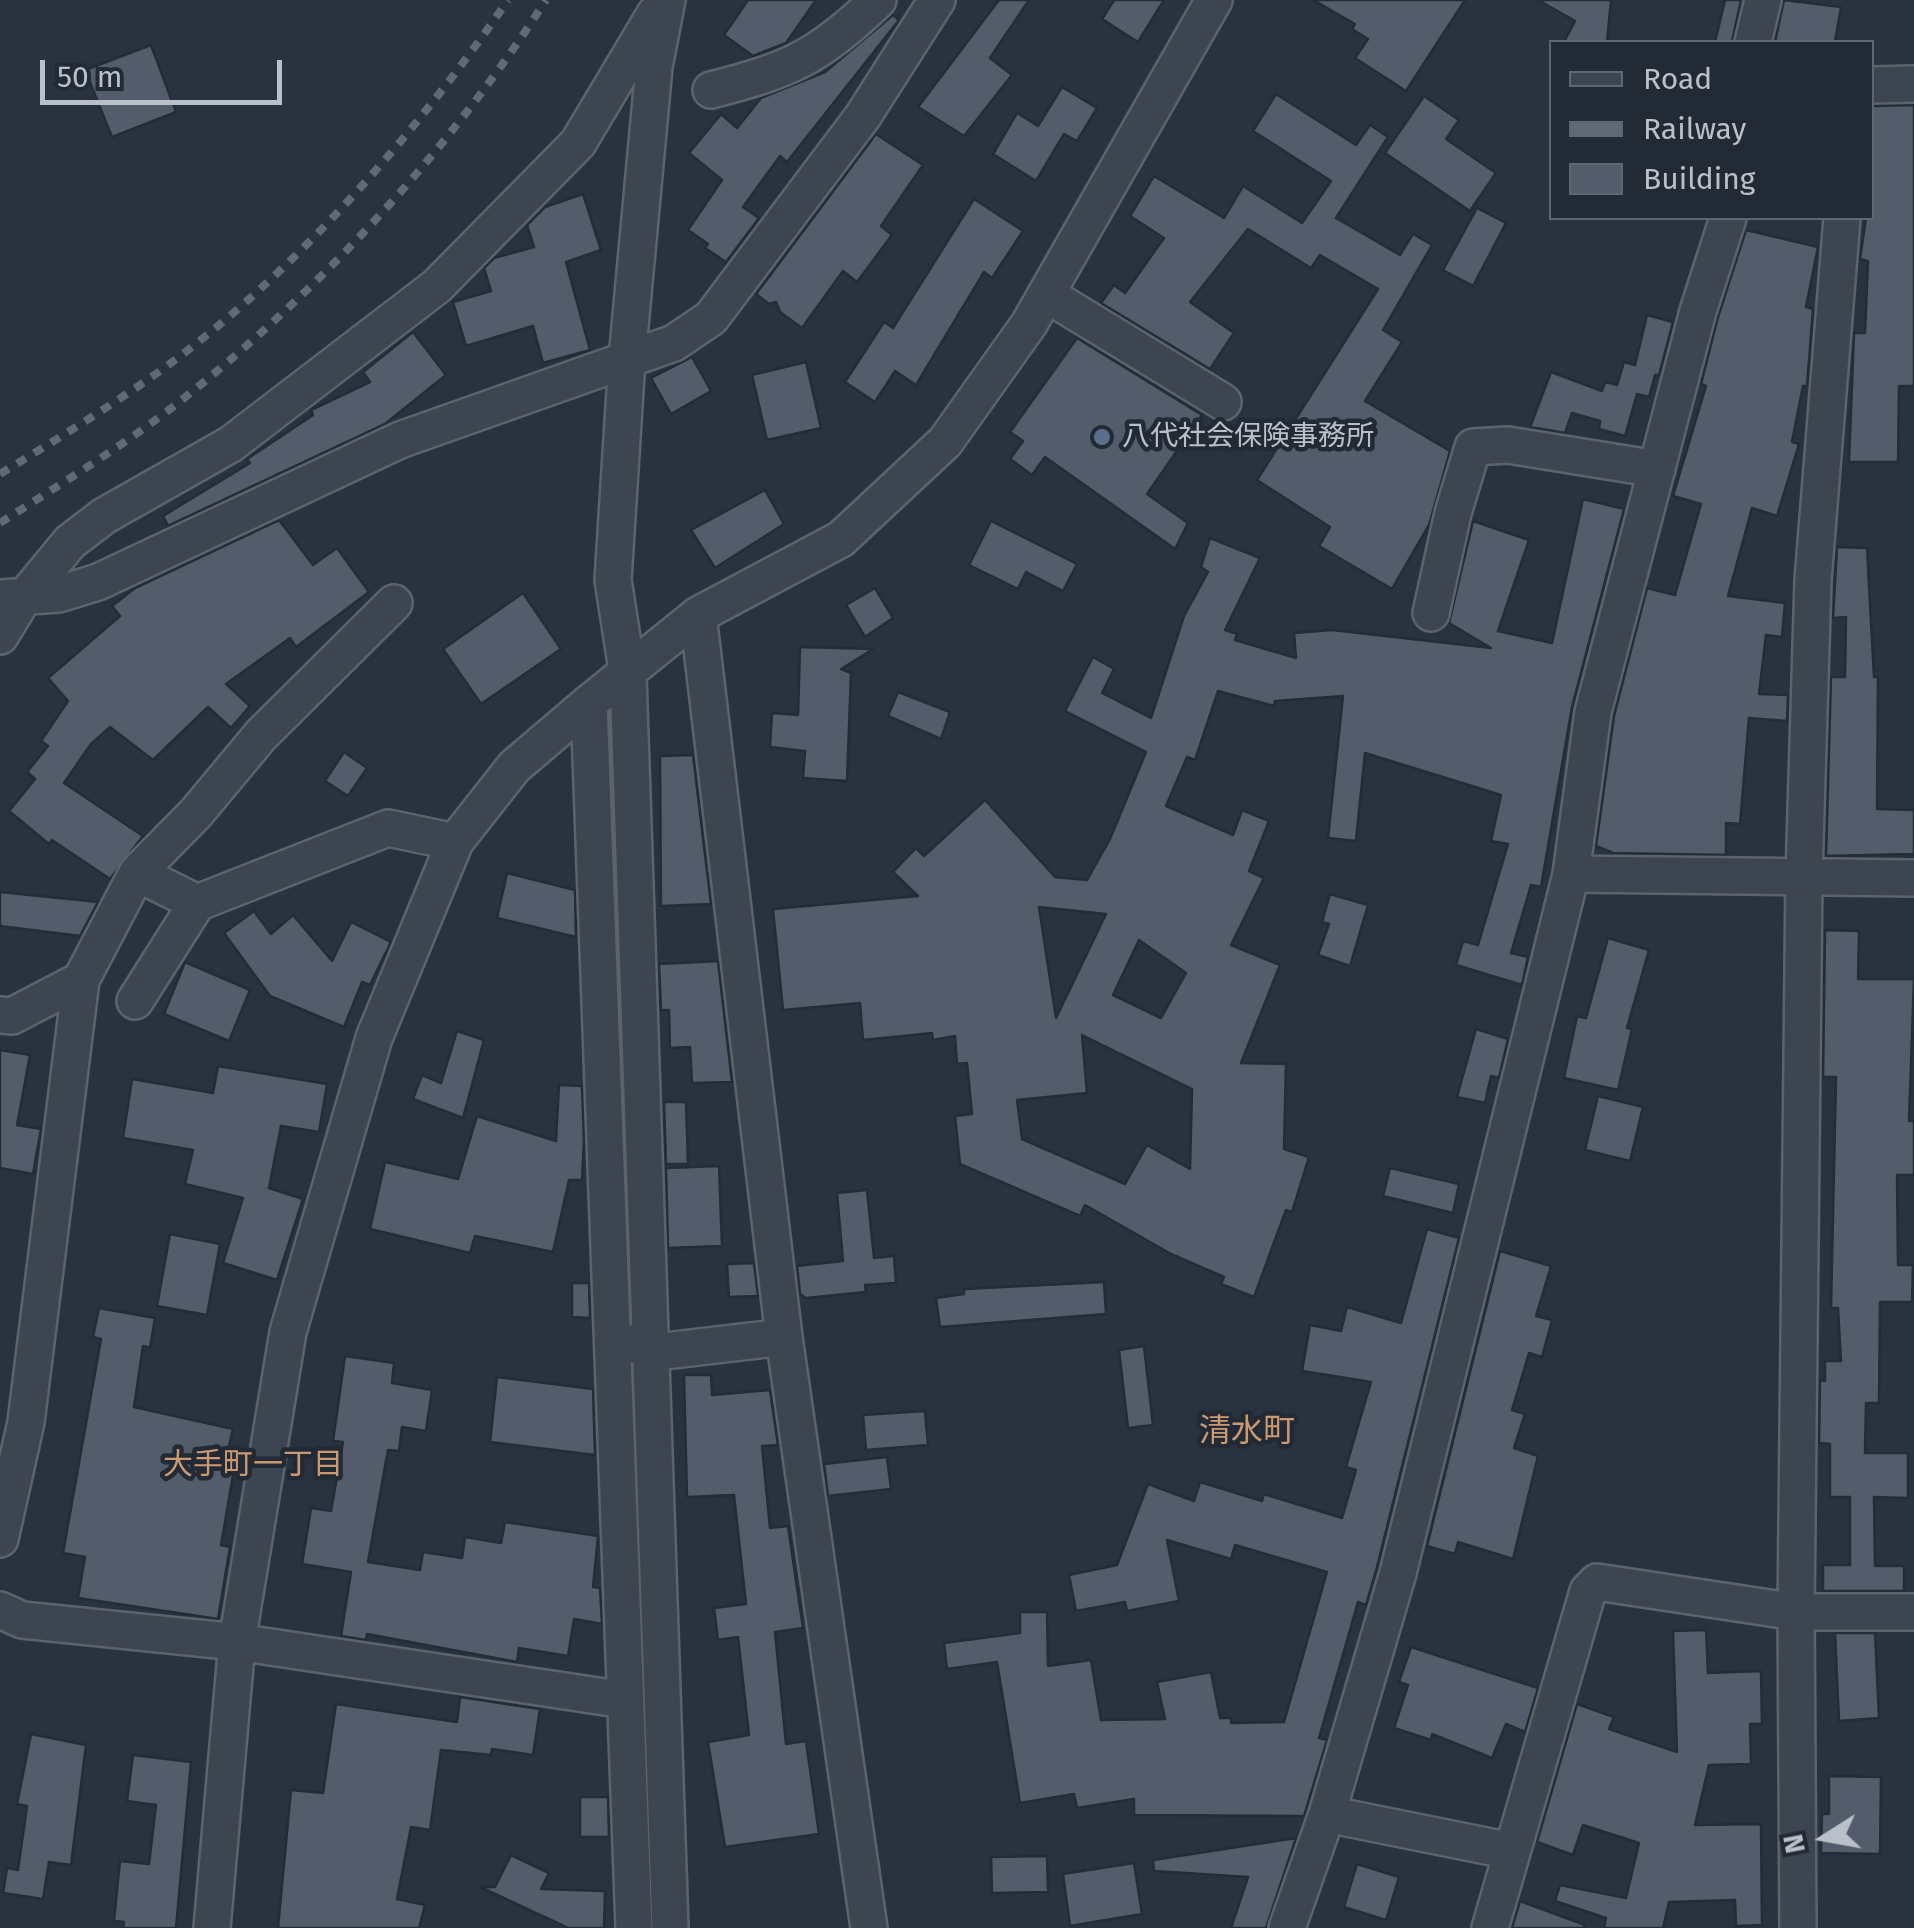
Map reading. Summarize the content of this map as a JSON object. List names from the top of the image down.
{
  "districts": ["清水町", "大手町一丁目"],
  "places": ["八代社会保険事務所"],
  "legend": ["Road", "Railway", "Building"],
  "scale_bar": "50 m",
  "north": "left"
}
